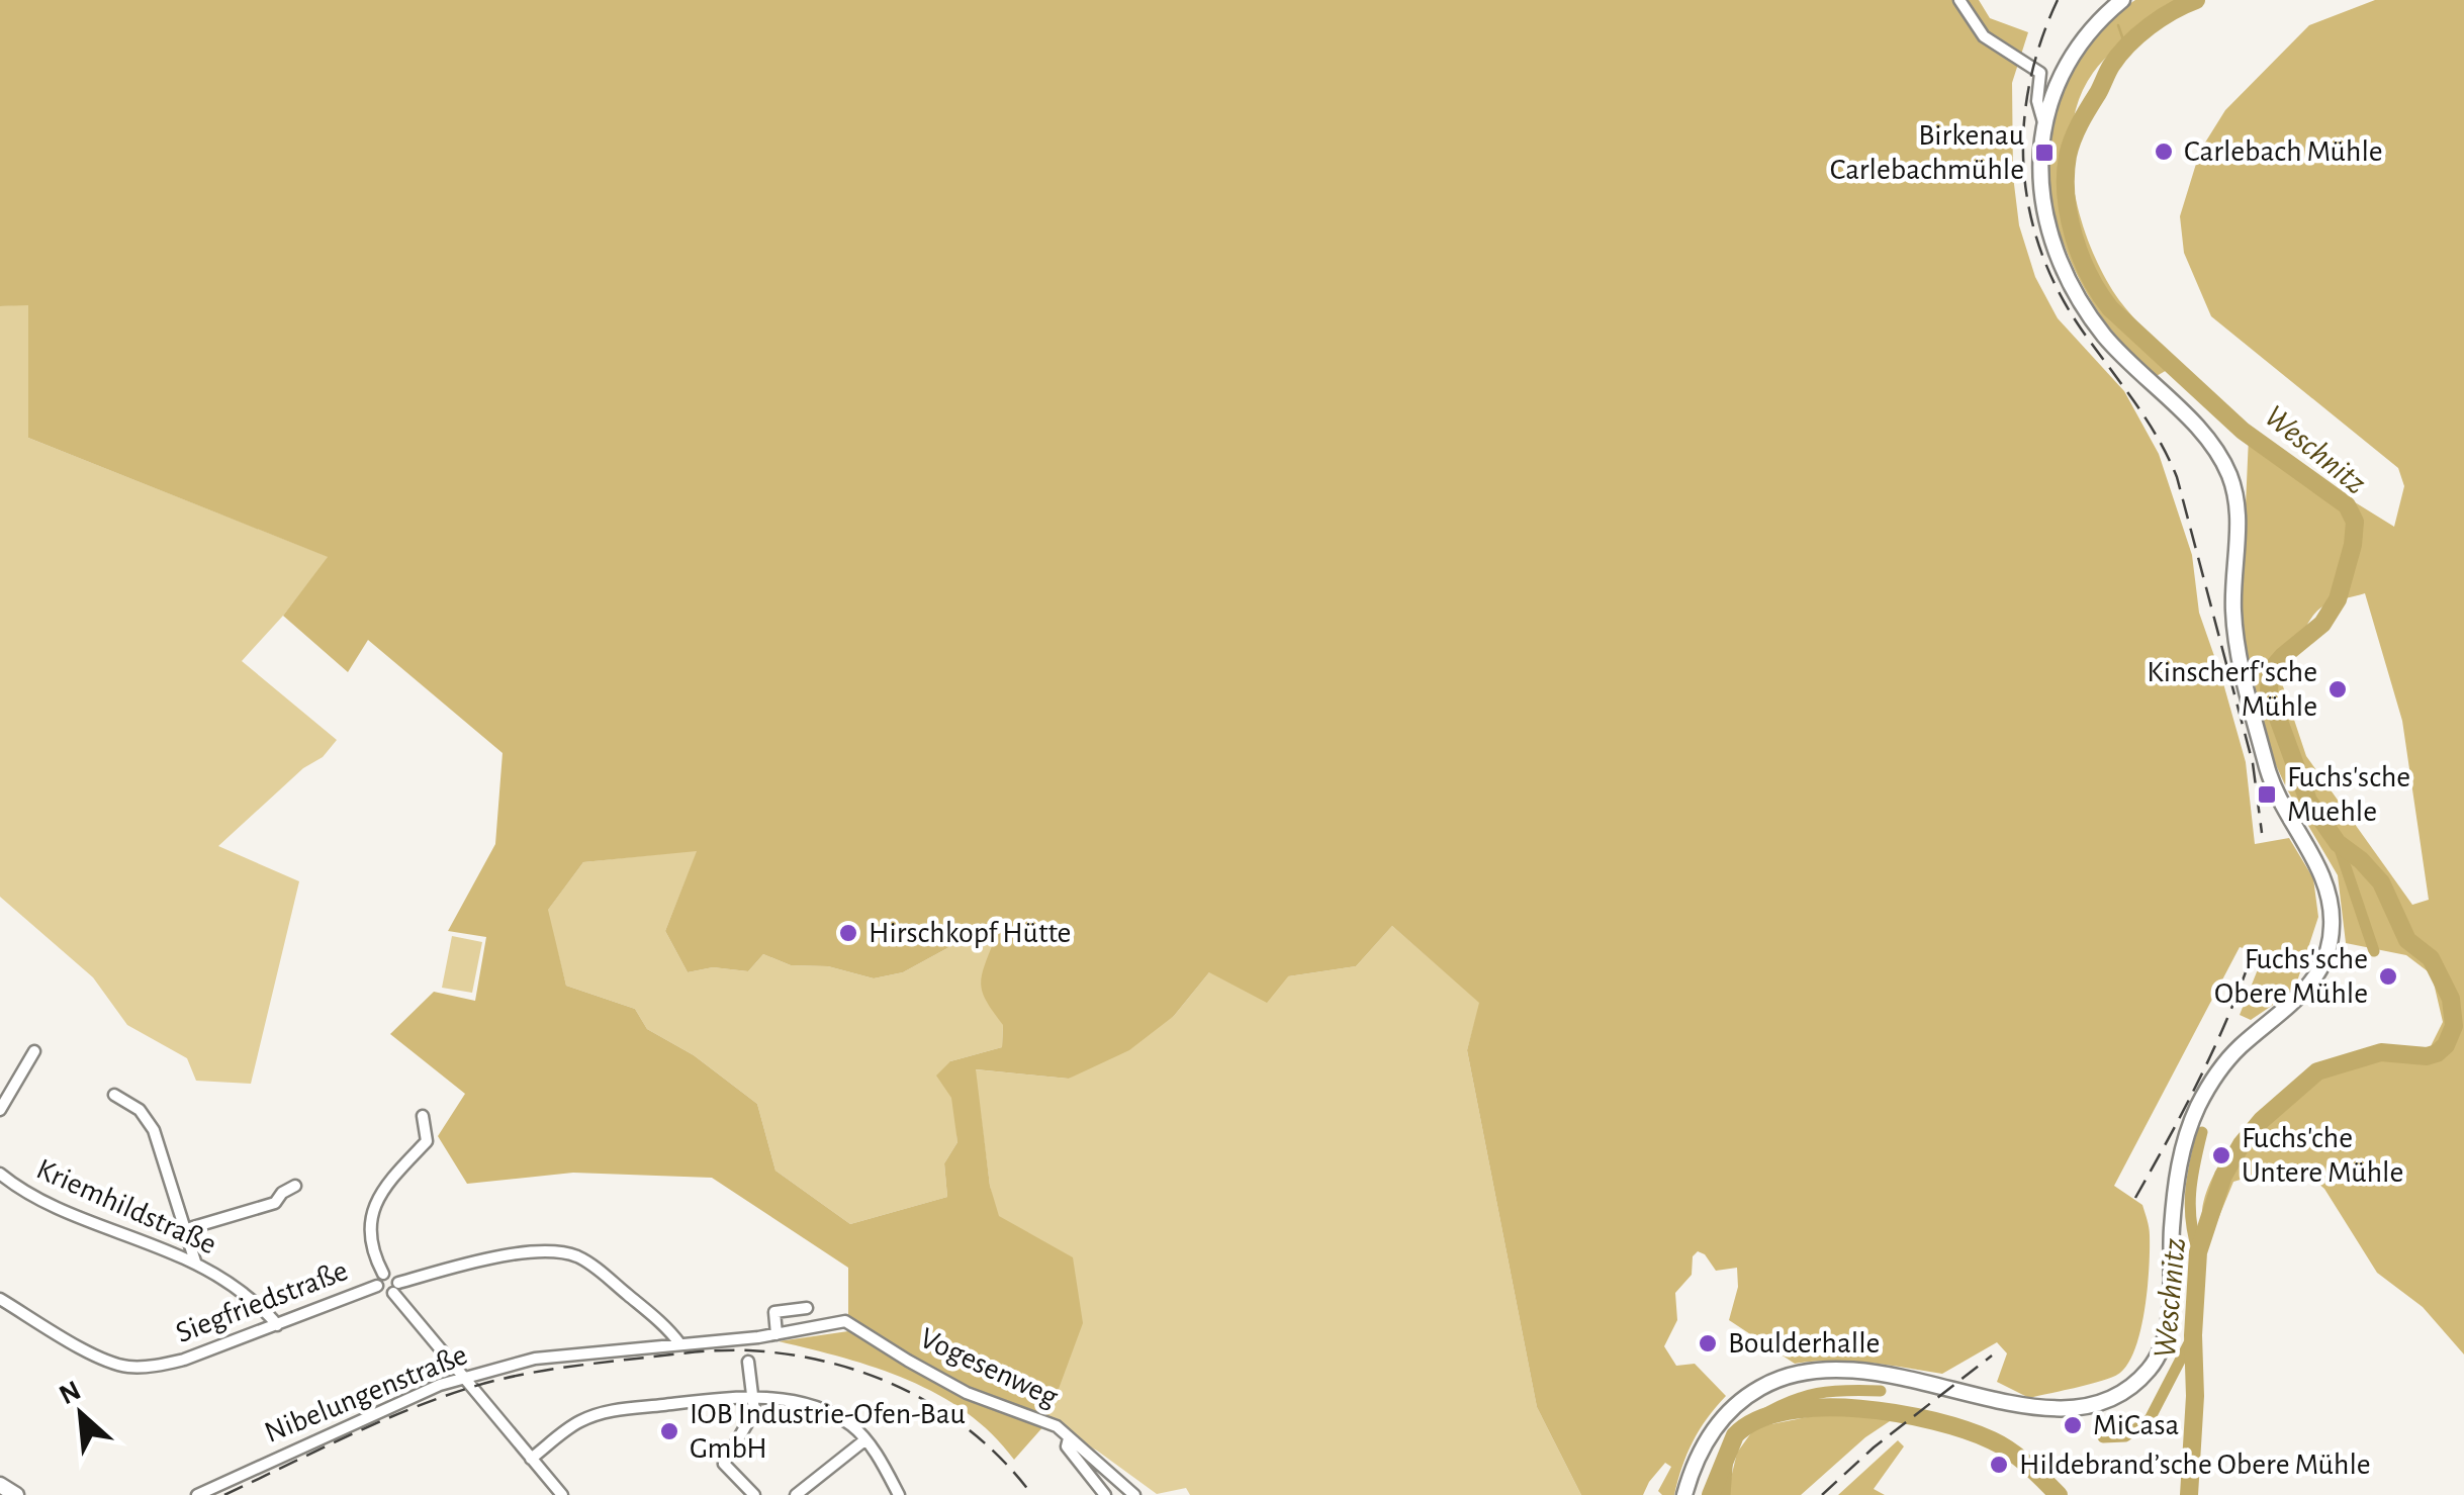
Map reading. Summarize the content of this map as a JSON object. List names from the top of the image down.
{
  "streets": {
    "street": [
      "Kriemhildstraße",
      "Siegfriedstraße",
      "Vogesenweg",
      "Nibelungenstraße"
    ]
  },
  "crossings": [
    ["Kriemhildstraße", "Siegfriedstraße"],
    ["Vogesenweg", "Nibelungenstraße"]
  ],
  "water": ["Weschnitz"],
  "places": {
    "other": [
      "Carlebach Mühle",
      "Kinscherf'sche Mühle",
      "Hirschkopf Hütte",
      "Fuchs'sche Obere Mühle",
      "Fuchs'che Untere Mühle",
      "Boulderhalle",
      "MiCasa",
      "IOB Industrie-Ofen-Bau GmbH",
      "Hildebrand’sche Obere Mühle"
    ],
    "transit": ["Birkenau Carlebachmühle", "Fuchs'sche Muehle"]
  },
  "north": "top left"
}
